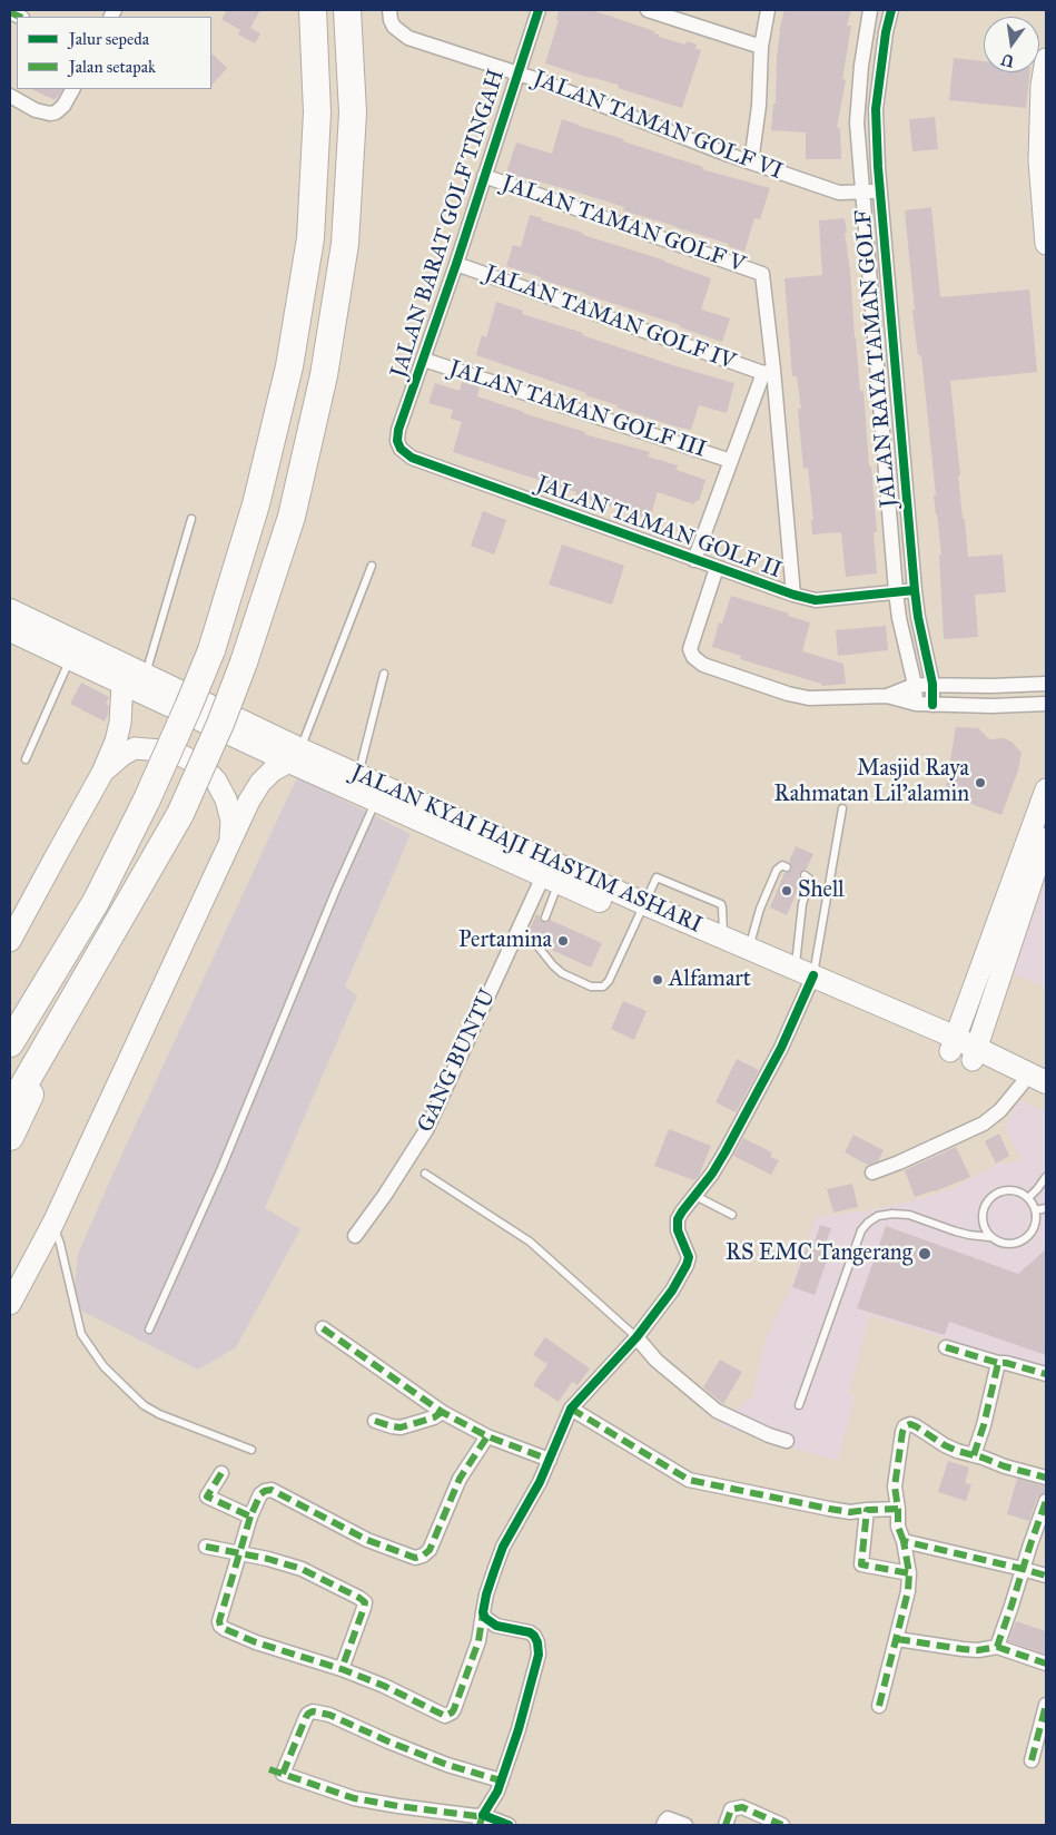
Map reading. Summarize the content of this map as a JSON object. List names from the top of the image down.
{
  "streets": {
    "main road": ["JALAN KYAI HAJI HASYIM ASHARI"],
    "street": [
      "JALAN TAMAN GOLF VI",
      "JALAN BARAT GOLF TINGAH",
      "JALAN TAMAN GOLF V",
      "JALAN TAMAN GOLF IV",
      "JALAN RAYA TAMAN GOLF",
      "JALAN TAMAN GOLF III",
      "JALAN TAMAN GOLF II",
      "GANG BUNTU"
    ]
  },
  "crossings": [
    ["JALAN TAMAN GOLF VI", "JALAN BARAT GOLF TINGAH"],
    ["JALAN TAMAN GOLF VI", "JALAN RAYA TAMAN GOLF"],
    ["JALAN BARAT GOLF TINGAH", "JALAN TAMAN GOLF V"],
    ["JALAN BARAT GOLF TINGAH", "JALAN TAMAN GOLF IV"],
    ["JALAN BARAT GOLF TINGAH", "JALAN TAMAN GOLF III"],
    ["JALAN BARAT GOLF TINGAH", "JALAN TAMAN GOLF II"],
    ["JALAN TAMAN GOLF V", "JALAN TAMAN GOLF IV"],
    ["JALAN RAYA TAMAN GOLF", "JALAN TAMAN GOLF II"],
    ["JALAN KYAI HAJI HASYIM ASHARI", "GANG BUNTU"]
  ],
  "places": [
    "Masjid Raya Rahmatan Lil'alamin",
    "Shell",
    "Pertamina",
    "Alfamart",
    "RS EMC Tangerang"
  ],
  "legend": ["Jalur sepeda", "Jalan setapak"],
  "north": "bottom"
}
